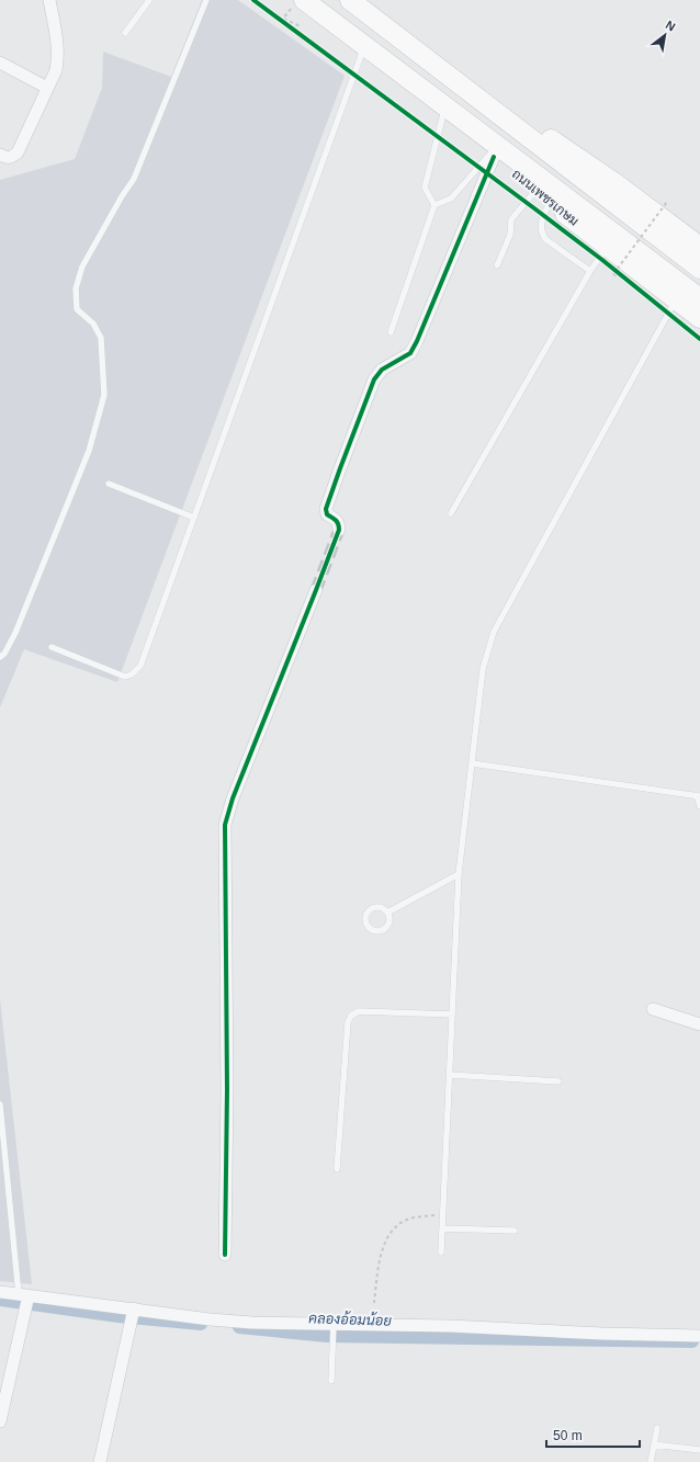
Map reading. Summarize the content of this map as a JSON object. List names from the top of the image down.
{
  "streets": {
    "main road": ["ถนนเพชรเกษม"]
  },
  "water": ["คลองอ้อมน้อย"],
  "scale_bar": "50 m",
  "north": "top right"
}
